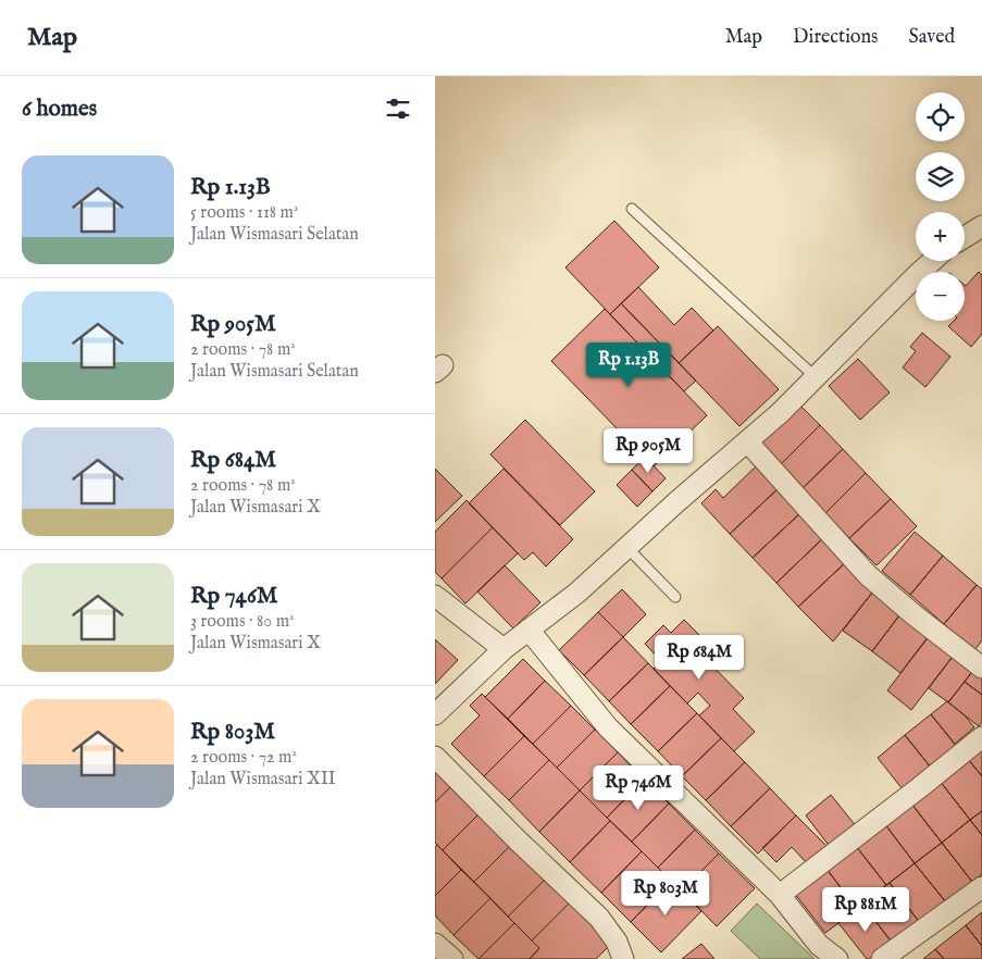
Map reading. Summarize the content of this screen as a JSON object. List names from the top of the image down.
{
  "page": {
    "header": "Map",
    "nav": ["Map", "Directions", "Saved"],
    "heading": "6 homes",
    "map_buttons": ["+", "−"],
    "list": [
      {
        "name": "Rp 1.13B",
        "note": "5 rooms · 118 m² · Jalan Wismasari Selatan"
      },
      {
        "name": "Rp 905M",
        "note": "2 rooms · 78 m² · Jalan Wismasari Selatan"
      },
      {
        "name": "Rp 684M",
        "note": "2 rooms · 78 m² · Jalan Wismasari X"
      },
      {
        "name": "Rp 746M",
        "note": "3 rooms · 80 m² · Jalan Wismasari X"
      },
      {
        "name": "Rp 803M",
        "note": "2 rooms · 72 m² · Jalan Wismasari XII"
      }
    ],
    "price": [
      "Rp 1.13B",
      "Rp 905M",
      "Rp 684M",
      "Rp 746M",
      "Rp 803M",
      "Rp 881M"
    ]
  }
}
